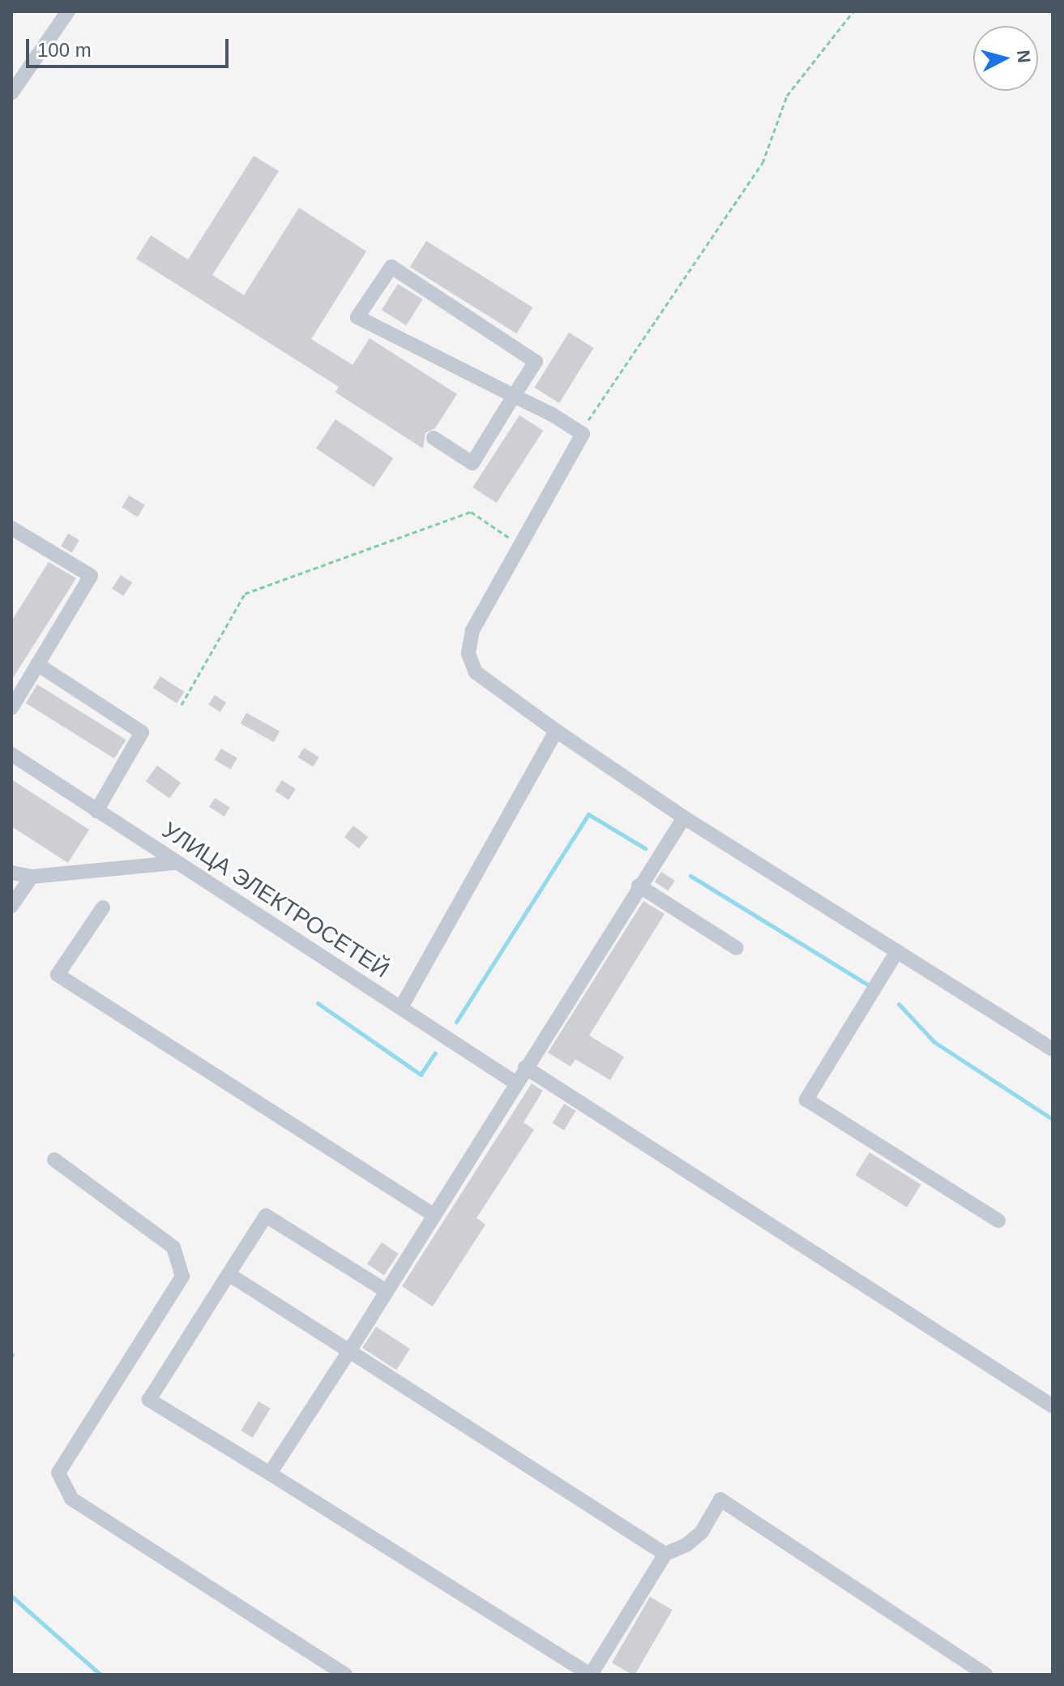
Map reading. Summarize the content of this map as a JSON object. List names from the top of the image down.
{
  "streets": {
    "street": ["УЛИЦА ЭЛЕКТРОСЕТЕЙ"]
  },
  "scale_bar": "100 m",
  "north": "right"
}
